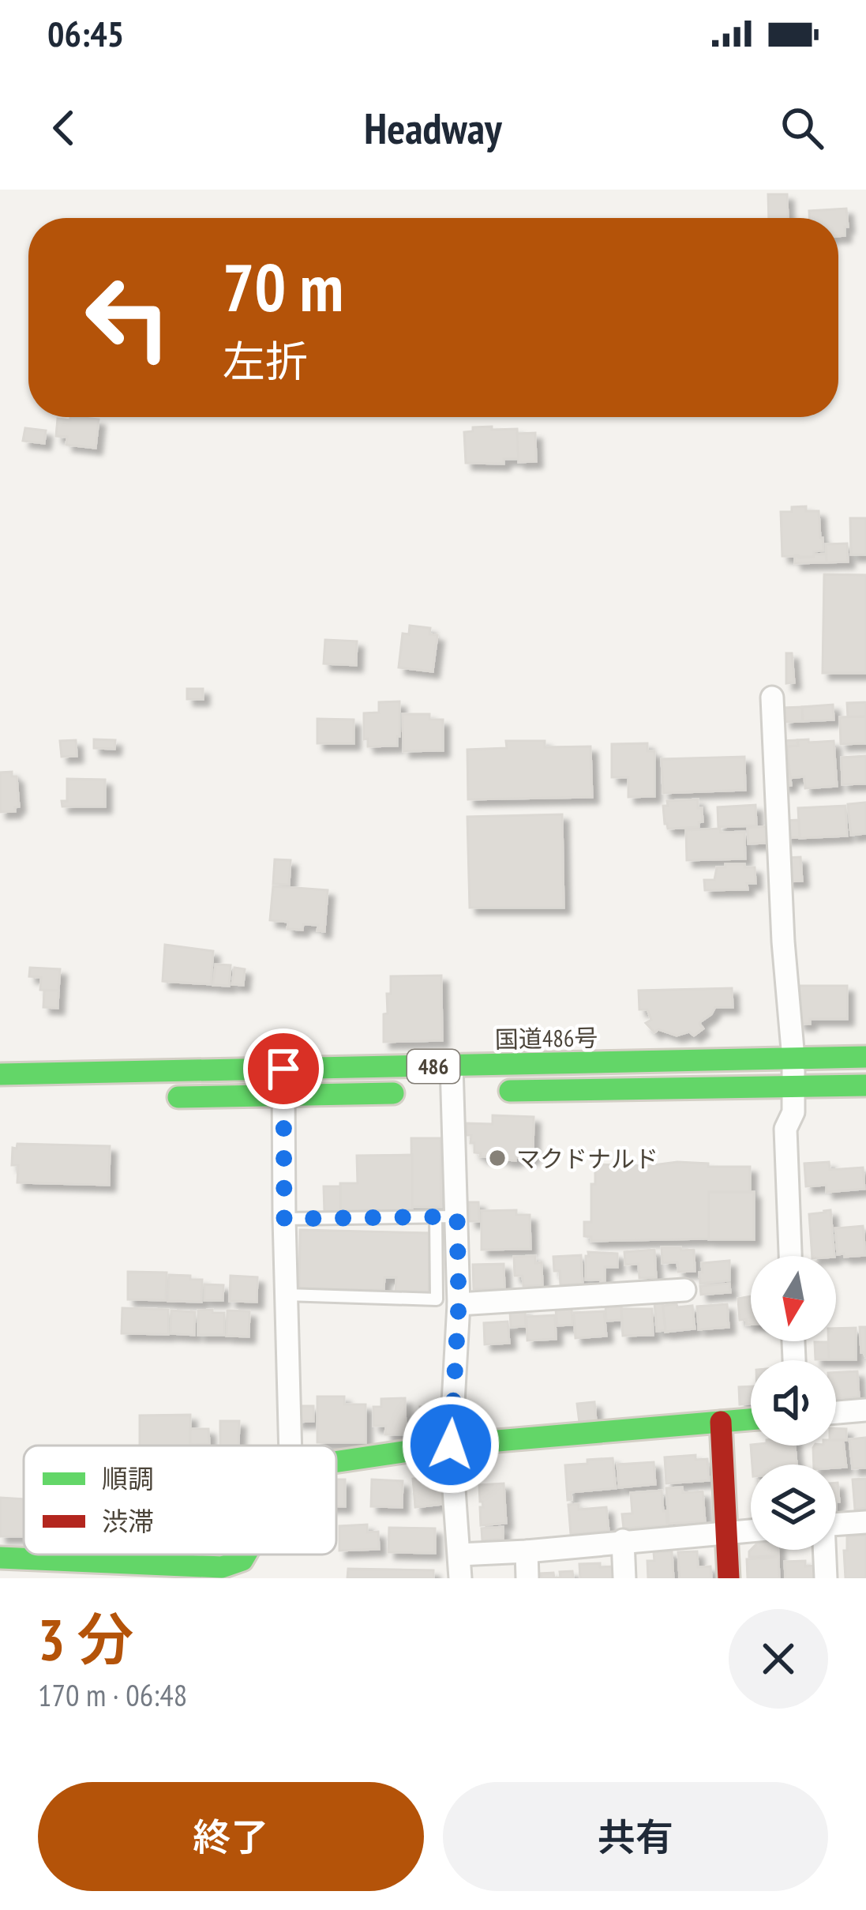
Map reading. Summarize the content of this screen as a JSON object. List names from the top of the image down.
{
  "streets": {
    "main road": ["国道486号", "486"]
  },
  "places": ["マクドナルド"],
  "legend": ["順調", "渋滞"],
  "north": "bottom",
  "page": {
    "status": "06:45",
    "header": "Headway",
    "turn": ["70 m", "左折"],
    "heading": ["3 分", "170 m · 06:48"],
    "buttons": ["終了", "共有"]
  }
}
